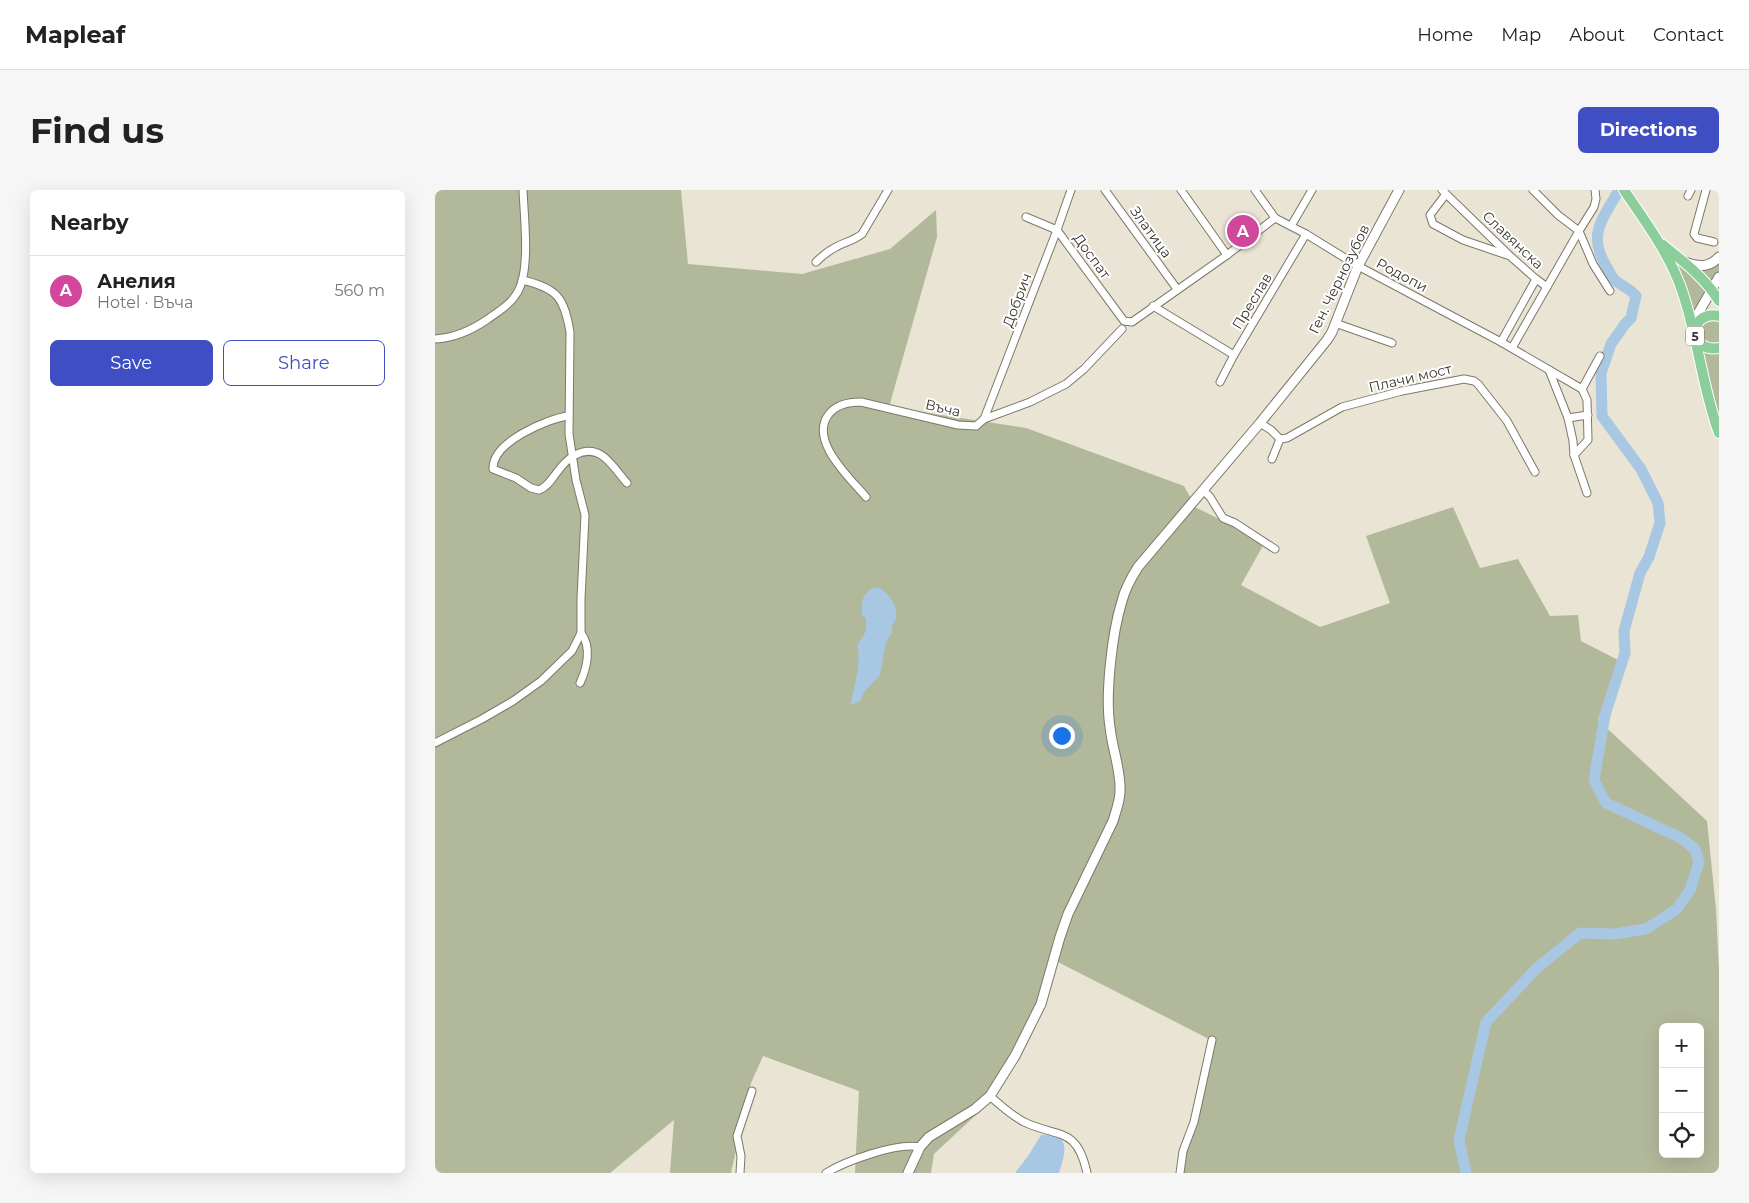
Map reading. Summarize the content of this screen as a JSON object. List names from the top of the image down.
{
  "streets": {
    "main road": ["5"],
    "street": [
      "Златица",
      "Славянска",
      "Доспат",
      "Родопи",
      "Ген. Чернозубов",
      "Добрич",
      "Преслав",
      "Плачи мост",
      "Въча"
    ]
  },
  "crossings": [
    ["Доспат", "Добрич"],
    ["Родопи", "Ген. Чернозубов"],
    ["Родопи", "Преслав"],
    ["Добрич", "Въча"]
  ],
  "page": {
    "header": "Mapleaf",
    "nav": [
      "Home",
      "Map",
      "About",
      "Contact"
    ],
    "buttons": [
      "Directions",
      ["Save", "Share"]
    ],
    "title": "Find us",
    "heading": "Nearby",
    "pins": "A",
    "list": [
      {
        "mark": "A",
        "name": "Анелия",
        "note": "Hotel · Въча",
        "value": "560 m"
      }
    ],
    "map_buttons": ["+", "−"]
  }
}
